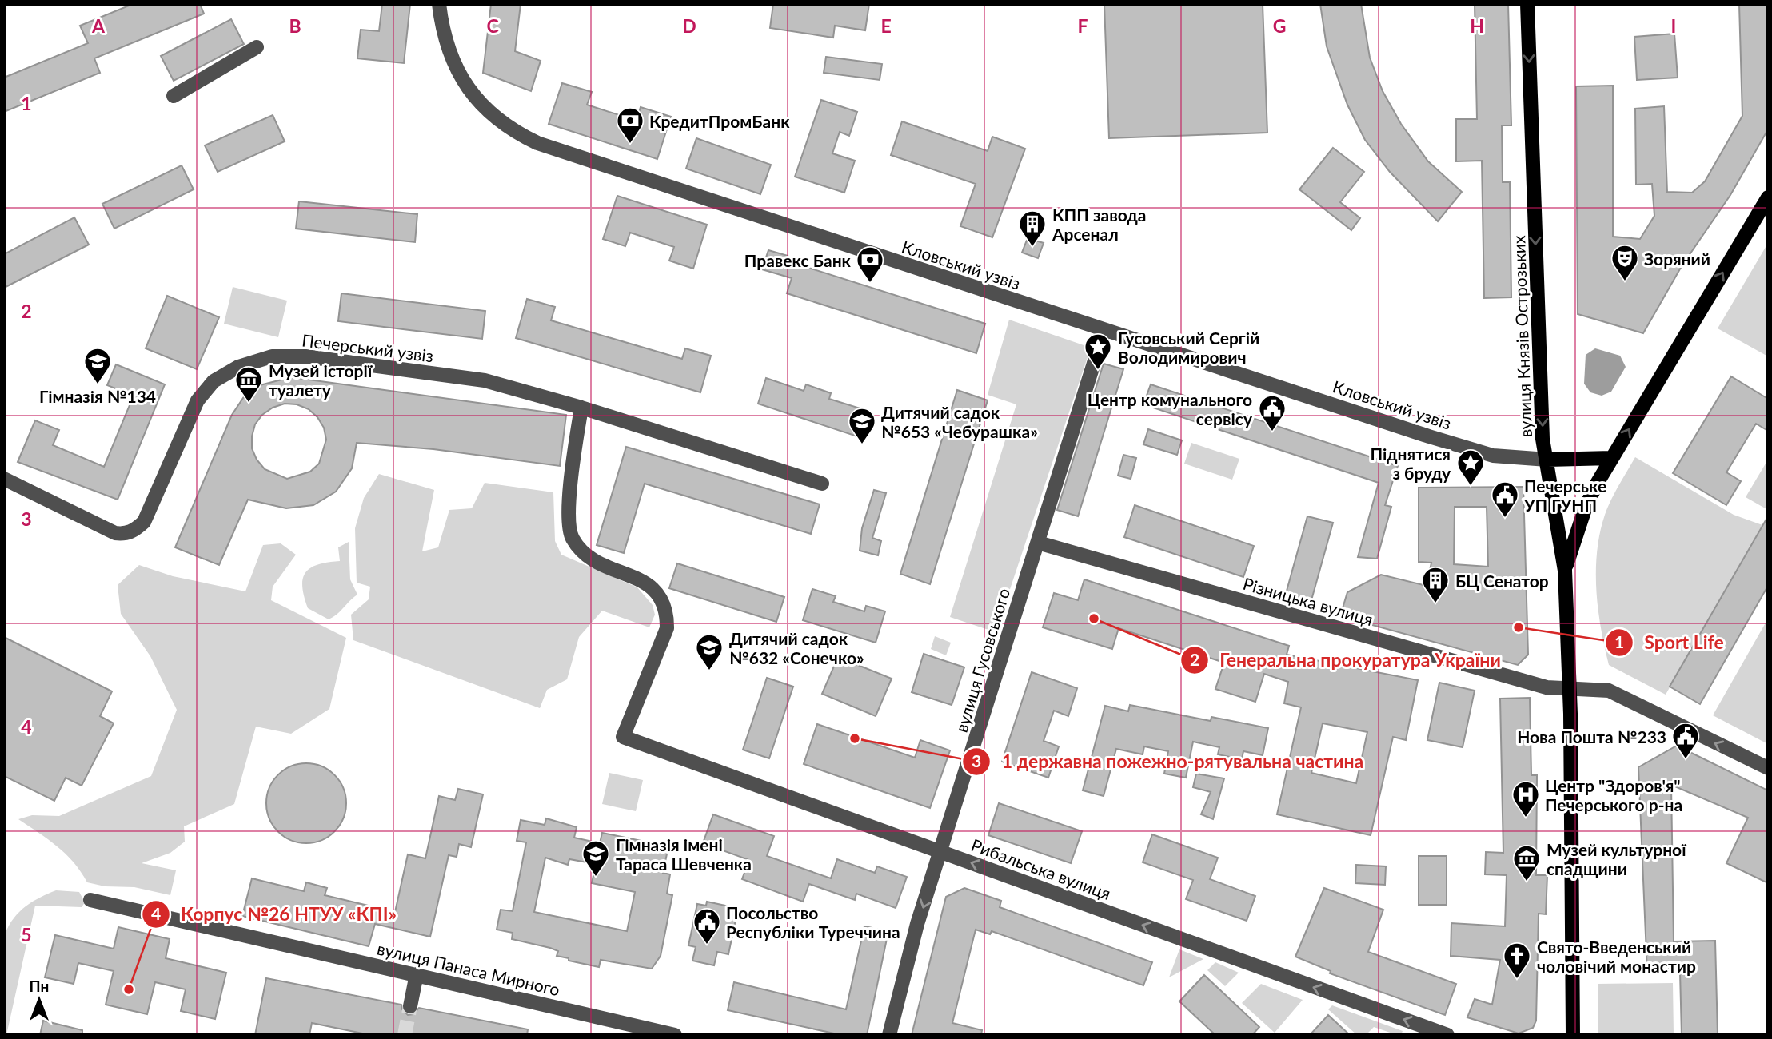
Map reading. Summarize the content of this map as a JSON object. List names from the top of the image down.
{
  "streets": {
    "main road": ["вулиця Князів Острозьких"],
    "street": [
      "Кловський узвіз",
      "Печерський узвіз",
      "Різницька вулиця",
      "вулиця Гусовського",
      "Рибальська вулиця",
      "вулиця Панаса Мирного"
    ]
  },
  "crossings": [
    ["Кловський узвіз", "вулиця Князів Острозьких"],
    ["Кловський узвіз", "вулиця Гусовського"],
    ["вулиця Князів Острозьких", "Різницька вулиця"],
    ["Печерський узвіз", "Рибальська вулиця"],
    ["Різницька вулиця", "вулиця Гусовського"],
    ["вулиця Гусовського", "Рибальська вулиця"]
  ],
  "one_way": ["вулиця Князів Острозьких", "Рибальська вулиця"],
  "places": {
    "bank": ["КредитПромБанк", "Правекс Банк"],
    "building": ["КПП завода Арсенал", "БЦ Сенатор"],
    "theatre": ["Зоряний"],
    "place": ["Гусовський Сергій Володимирович", "Піднятися з бруду"],
    "school or university": [
      "Гімназія №134",
      "Дитячий садок №653 «Чебурашка»",
      "Дитячий садок №632 «Сонечко»",
      "Гімназія імені Тараса Шевченка"
    ],
    "museum": ["Музей історії туалету", "Музей культурної спадщини"],
    "public building": [
      "Центр комунального сервісу",
      "Печерське УП ГУНП",
      "Нова Пошта №233",
      "Посольство Республіки Туреччина"
    ],
    "other": [
      "Генеральна прокуратура України",
      "Sport Life",
      "1 державна пожежно-рятувальна частина",
      "Корпус №26 НТУУ «КПІ»"
    ],
    "hospital": ["Центр \"Здоров'я\" Печерського р-на"],
    "church": ["Свято-Введенський чоловічий монастир"]
  },
  "north": "top",
  "grid": {
    "columns": [
      "A",
      "B",
      "C",
      "D",
      "E",
      "F",
      "G",
      "H",
      "I"
    ],
    "rows": [
      "1",
      "2",
      "3",
      "4",
      "5"
    ]
  }
}
